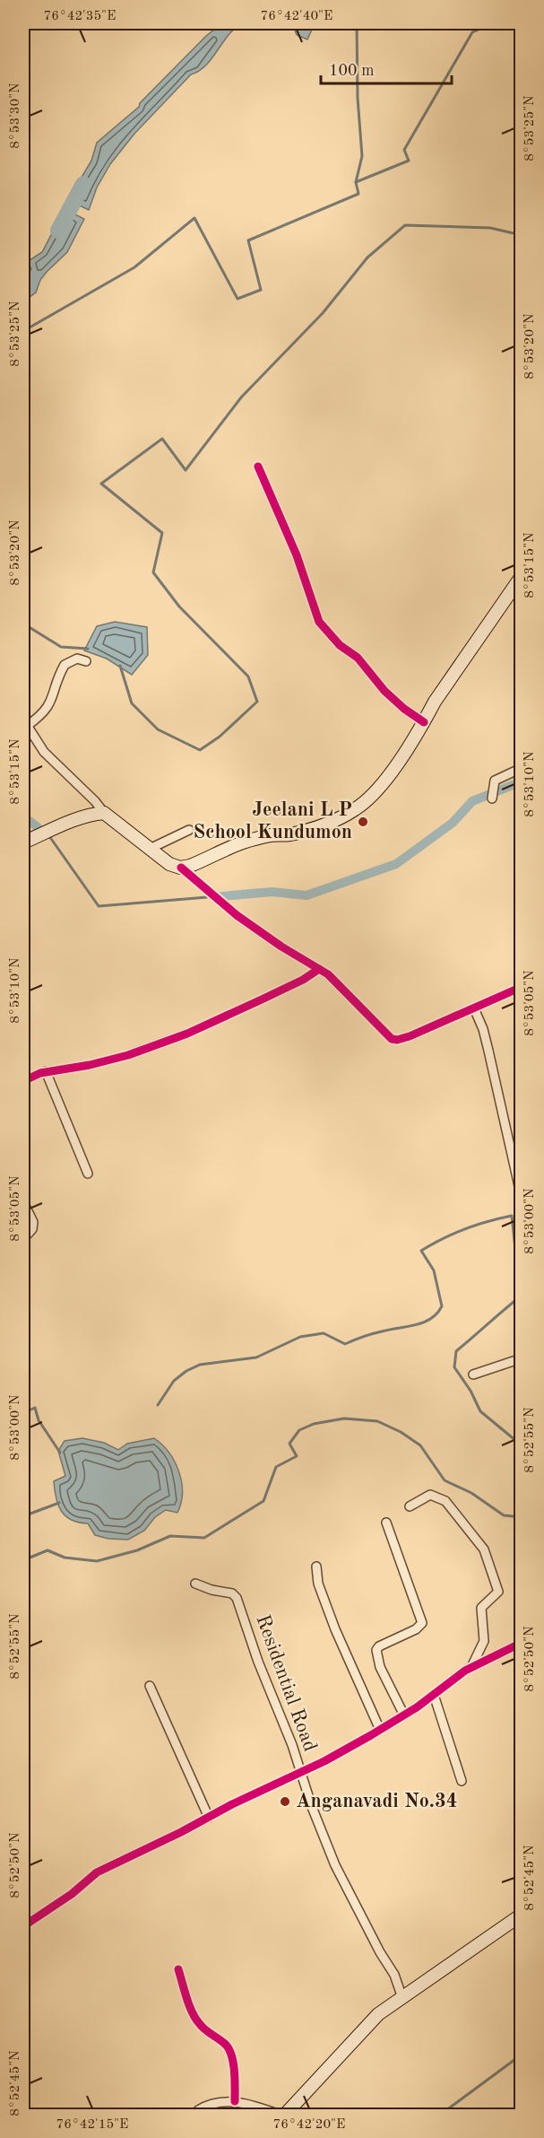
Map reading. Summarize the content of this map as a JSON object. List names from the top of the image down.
{
  "streets": {
    "street": ["Residential Road"]
  },
  "places": ["Jeelani L P School Kundumon", "Anganavadi No.34"],
  "scale_bar": "100 m",
  "coordinates": [
    "76°42'35\"E",
    "76°42'40\"E",
    "8°53'30\"N",
    "8°53'25\"N",
    "8°53'20\"N",
    "8°53'15\"N",
    "8°53'10\"N",
    "8°53'05\"N",
    "8°53'00\"N",
    "8°52'55\"N",
    "8°52'50\"N",
    "8°52'45\"N",
    "76°42'15\"E",
    "76°42'20\"E"
  ]
}
